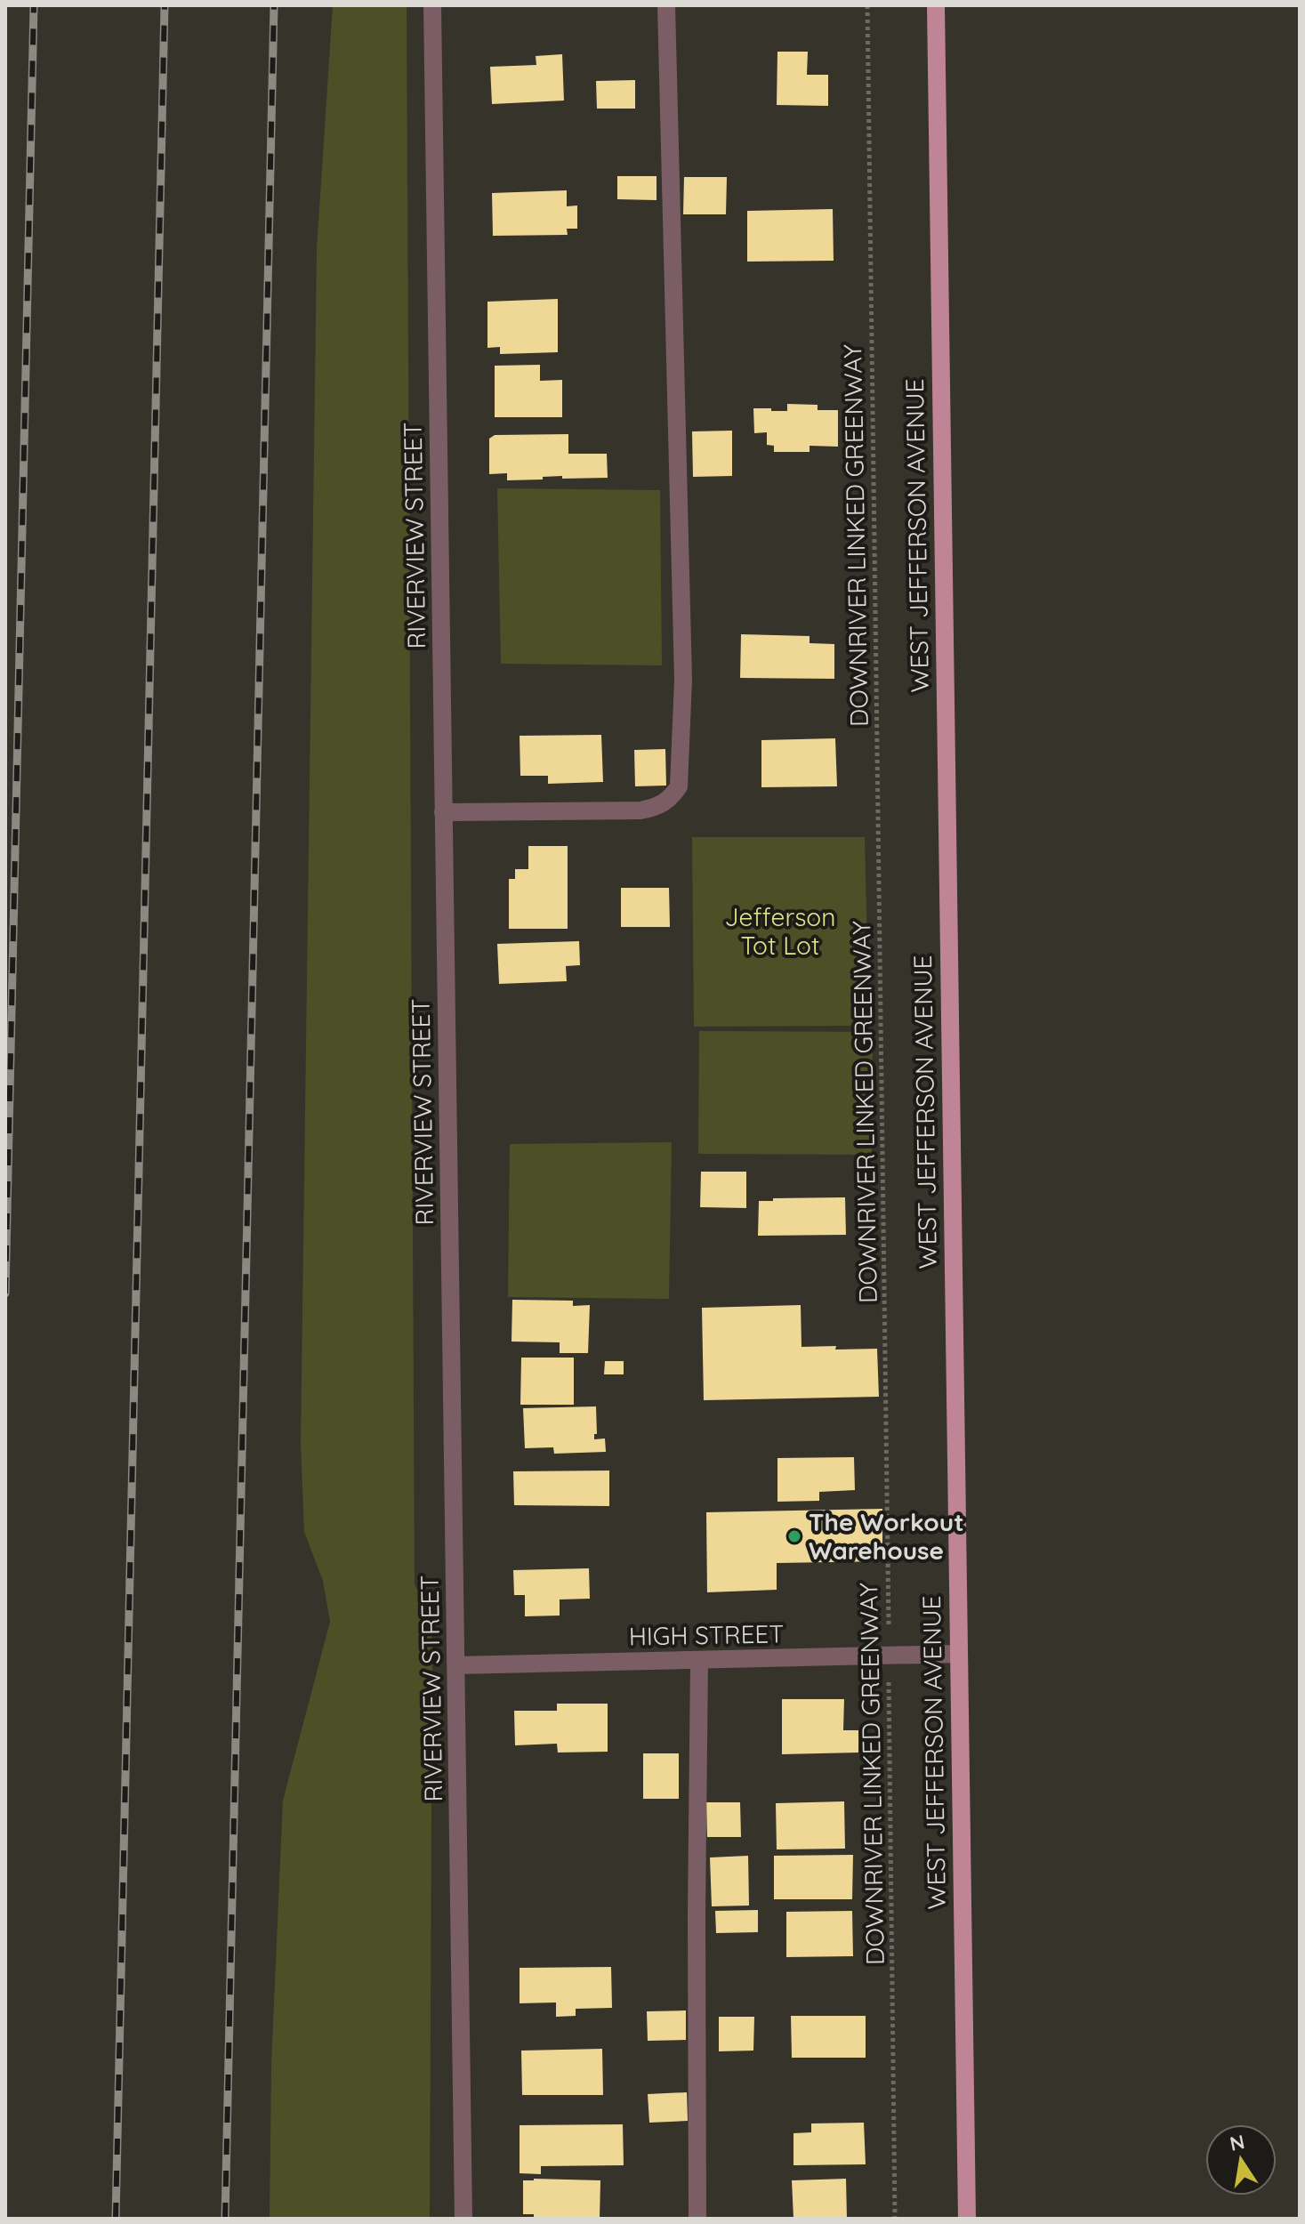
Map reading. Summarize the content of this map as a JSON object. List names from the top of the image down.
{
  "streets": {
    "main road": ["WEST JEFFERSON AVENUE"],
    "street": ["RIVERVIEW STREET", "HIGH STREET"],
    "path": ["DOWNRIVER LINKED GREENWAY"]
  },
  "crossings": [
    ["RIVERVIEW STREET", "HIGH STREET"],
    ["DOWNRIVER LINKED GREENWAY", "HIGH STREET"],
    ["WEST JEFFERSON AVENUE", "HIGH STREET"]
  ],
  "parks": ["Jefferson Tot Lot"],
  "places": ["The Workout Warehouse"],
  "north": "top"
}
